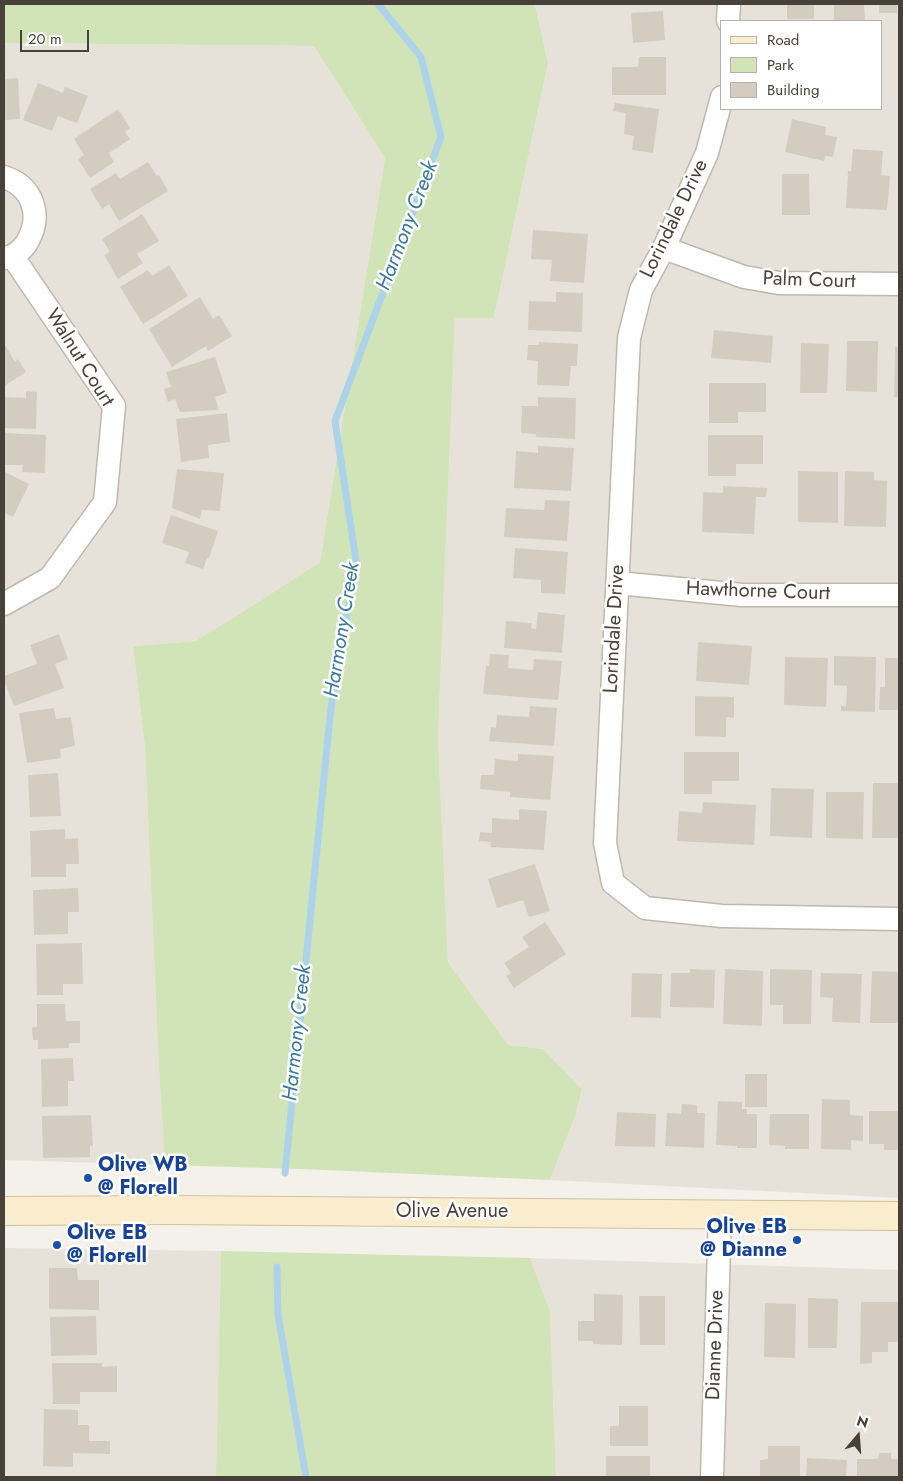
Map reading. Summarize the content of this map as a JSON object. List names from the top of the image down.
{
  "streets": {
    "main road": ["Olive Avenue"],
    "street": [
      "Lorindale Drive",
      "Palm Court",
      "Walnut Court",
      "Hawthorne Court",
      "Dianne Drive"
    ]
  },
  "crossings": [
    ["Lorindale Drive", "Palm Court"],
    ["Lorindale Drive", "Hawthorne Court"],
    ["Olive Avenue", "Dianne Drive"]
  ],
  "water": ["Harmony Creek"],
  "places": ["Olive WB @ Florell", "Olive EB @ Dianne", "Olive EB @ Florell"],
  "legend": ["Road", "Park", "Building"],
  "scale_bar": "20 m",
  "north": "top"
}
